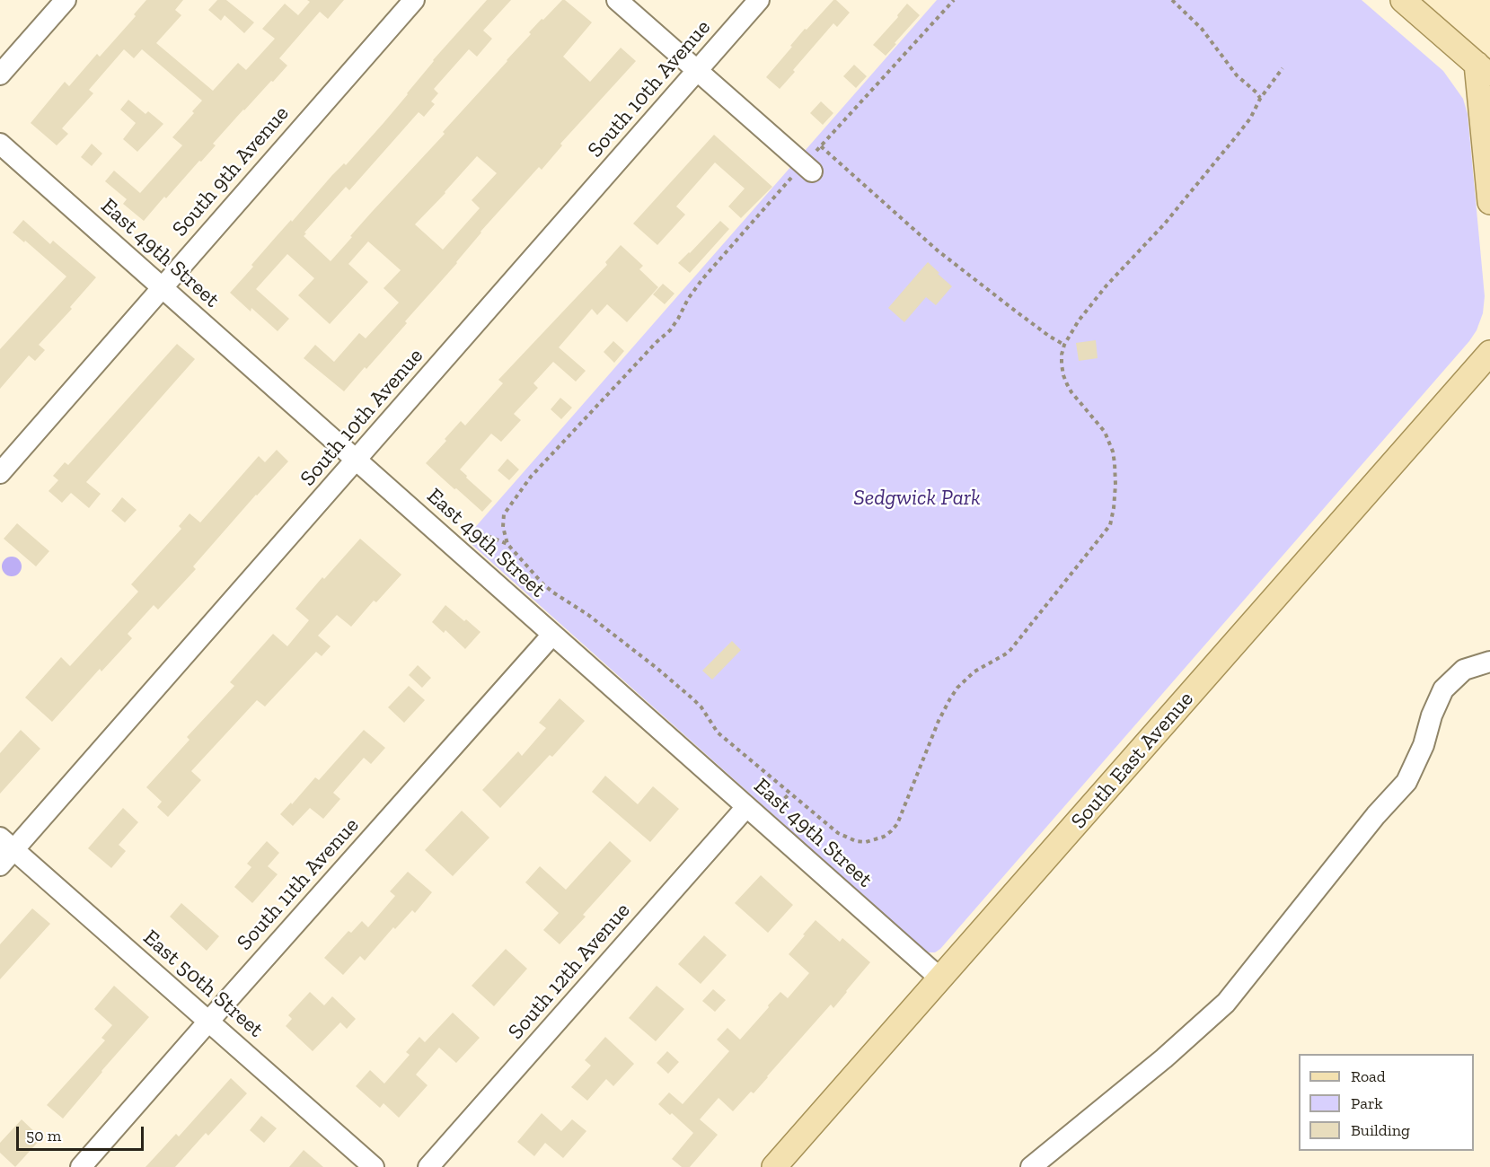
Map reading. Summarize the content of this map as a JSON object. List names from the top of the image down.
{
  "streets": {
    "main road": ["South East Avenue"],
    "street": [
      "South 10th Avenue",
      "South 9th Avenue",
      "East 49th Street",
      "South 11th Avenue",
      "South 12th Avenue",
      "East 50th Street"
    ]
  },
  "crossings": [
    ["South 10th Avenue", "East 49th Street"],
    ["South 10th Avenue", "East 50th Street"],
    ["South 9th Avenue", "East 49th Street"],
    ["East 49th Street", "South East Avenue"],
    ["East 49th Street", "South 11th Avenue"],
    ["East 49th Street", "South 12th Avenue"],
    ["South 11th Avenue", "East 50th Street"]
  ],
  "parks": ["Sedgwick Park"],
  "legend": ["Road", "Park", "Building"],
  "scale_bar": "50 m"
}
